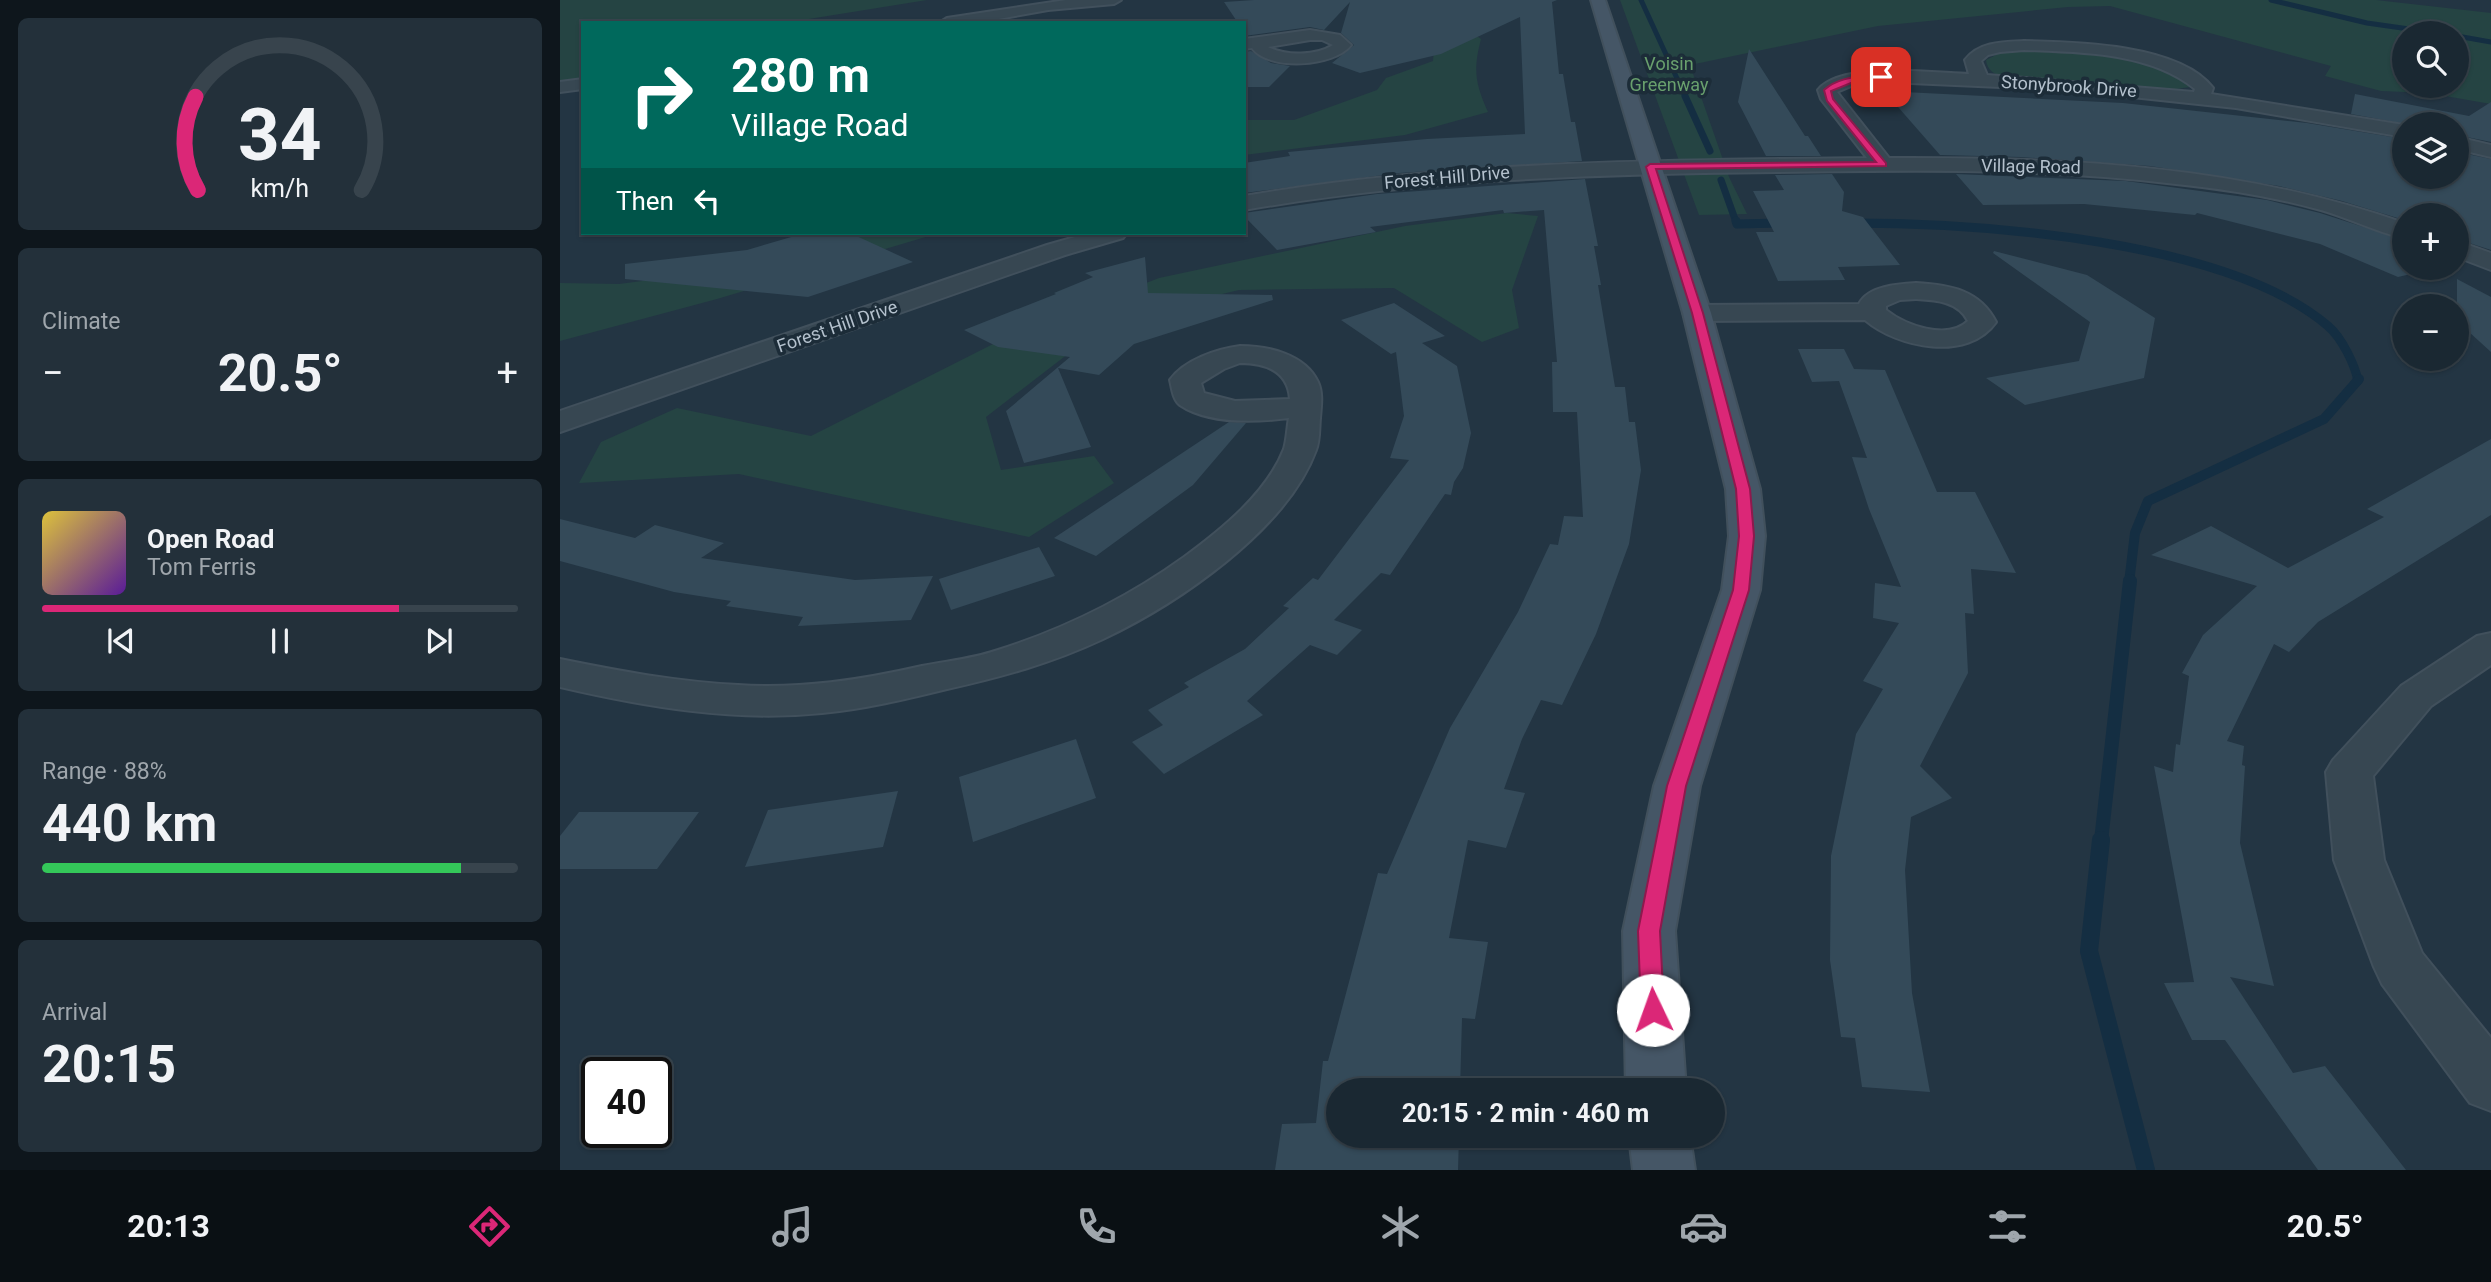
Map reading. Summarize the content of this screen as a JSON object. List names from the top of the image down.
{
  "streets": {
    "street": ["Stonybrook Drive", "Village Road", "Forest Hill Drive"]
  },
  "crossings": [
    ["Stonybrook Drive", "Village Road"],
    ["Village Road", "Forest Hill Drive"]
  ],
  "parks": ["Voisin Greenway"],
  "page": {
    "map_buttons": ["+", "−"],
    "turn": ["280 m", "Village Road"],
    "then": "Then",
    "tile": [
      "Climate",
      ["Range · 88%", "440 km"],
      ["Arrival", "20:15"]
    ],
    "heat": ["−", "20.5°", "+"],
    "song": ["Open Road", "Tom Ferris"],
    "limit": "40",
    "trip": "20:15 · 2 min · 460 m",
    "tabs": ["20:13", "20.5°"],
    "gauge": ["34", "km/h"]
  }
}
